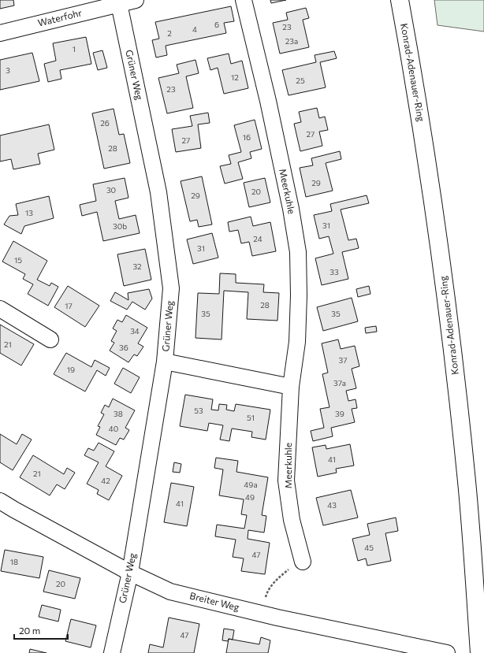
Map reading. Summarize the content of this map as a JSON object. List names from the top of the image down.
{
  "streets": {
    "main road": ["Konrad-Adenauer-Ring"],
    "street": [
      "Waterfohr",
      "Grüner Weg",
      "Meerkuhle",
      "Breiter Weg"
    ]
  },
  "crossings": [
    ["Waterfohr", "Grüner Weg"],
    ["Grüner Weg", "Breiter Weg"]
  ],
  "house_numbers": [
    "6",
    "23",
    "4",
    "2",
    "23a",
    "1",
    "3",
    "12",
    "25",
    "23",
    "26",
    "27",
    "16",
    "27",
    "28",
    "29",
    "30",
    "20",
    "29",
    "13",
    "31",
    "30b",
    "24",
    "31",
    "15",
    "32",
    "33",
    "28",
    "17",
    "35",
    "35",
    "34",
    "21",
    "36",
    "37",
    "19",
    "37a",
    "53",
    "38",
    "39",
    "51",
    "40",
    "41",
    "21",
    "42",
    "49a",
    "49",
    "41",
    "43",
    "45",
    "47",
    "18",
    "20",
    "47"
  ],
  "scale_bar": "20 m"
}
